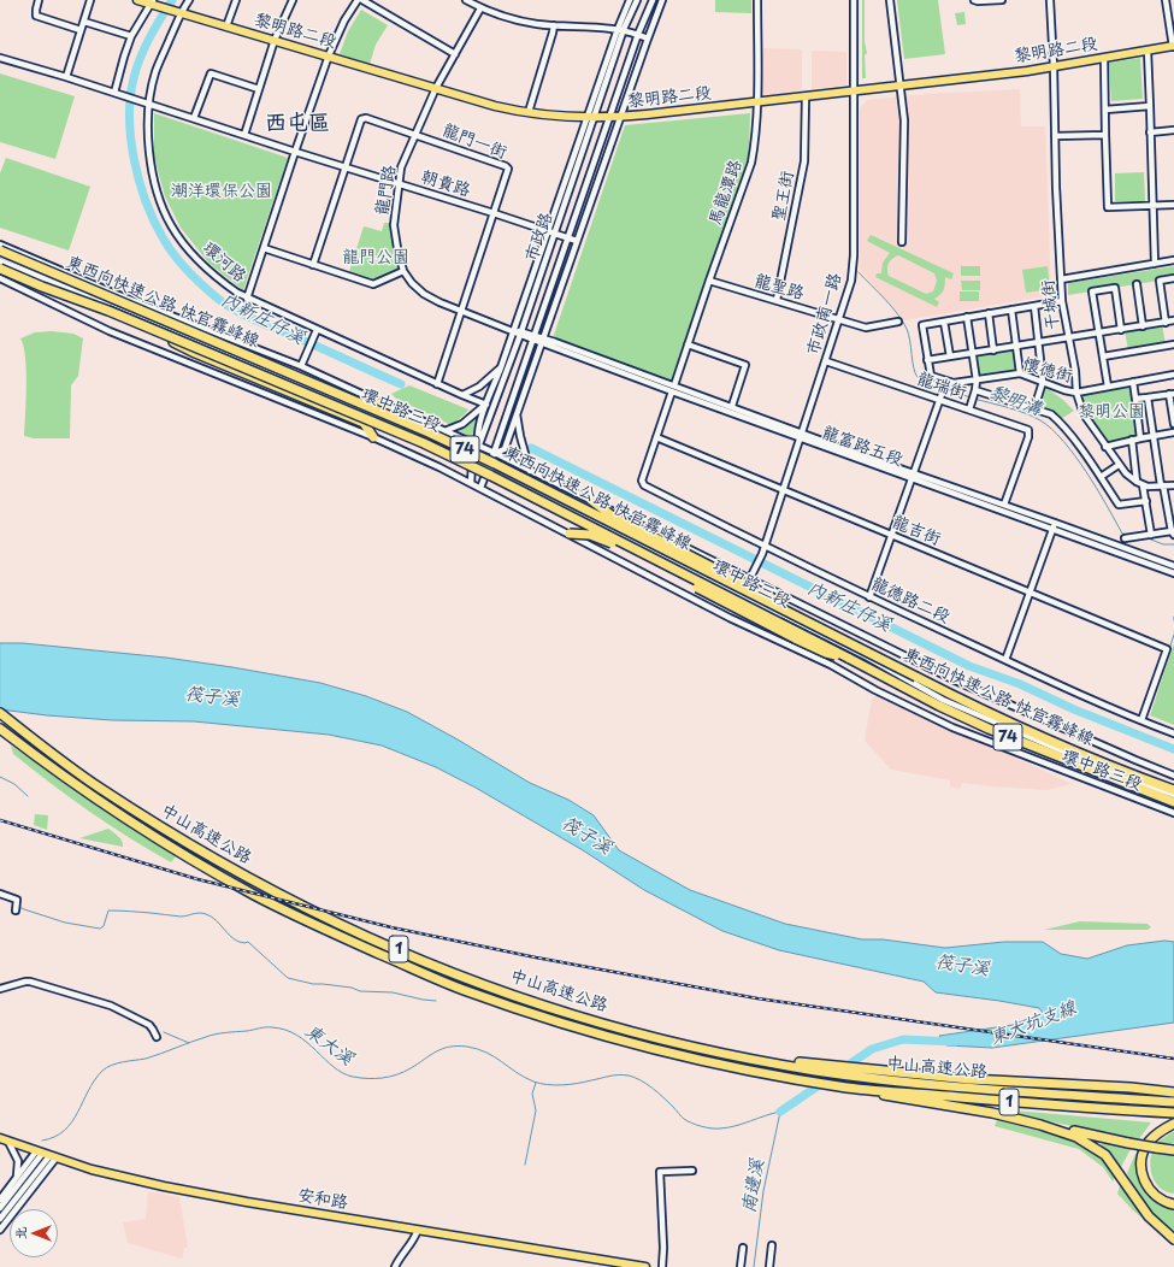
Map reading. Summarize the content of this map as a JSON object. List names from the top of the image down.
{
  "streets": {
    "highway": [
      "東西向快速公路 快官霧峰線",
      "74",
      "中山高速公路",
      "1"
    ],
    "main road": ["黎明路二段", "安和路"],
    "street": [
      "龍門一街",
      "朝貴路",
      "龍門路",
      "馬龍潭路",
      "聖王街",
      "市政路",
      "環河路",
      "龍聖路",
      "干城街",
      "市政南一路",
      "懷德街",
      "龍瑞街",
      "環中路三段",
      "龍富路五段",
      "龍吉街",
      "龍德路二段"
    ]
  },
  "crossings": [
    ["黎明路二段", "龍門路"],
    ["黎明路二段", "馬龍潭路"],
    ["黎明路二段", "聖王街"],
    ["黎明路二段", "市政路"],
    ["黎明路二段", "環河路"],
    ["黎明路二段", "干城街"],
    ["黎明路二段", "市政南一路"],
    ["龍門一街", "朝貴路"],
    ["龍門一街", "龍門路"],
    ["龍門一街", "環河路"],
    ["朝貴路", "龍門路"],
    ["朝貴路", "市政路"],
    ["朝貴路", "環河路"],
    ["龍門路", "市政路"],
    ["龍門路", "龍富路五段"],
    ["馬龍潭路", "龍聖路"],
    ["馬龍潭路", "龍富路五段"],
    ["馬龍潭路", "龍吉街"],
    ["馬龍潭路", "龍德路二段"],
    ["聖王街", "龍聖路"],
    ["市政路", "環河路"],
    ["市政路", "環中路三段"],
    ["市政路", "龍富路五段"],
    ["龍聖路", "市政南一路"],
    ["東西向快速公路 快官霧峰線", "環中路三段"],
    ["干城街", "懷德街"],
    ["市政南一路", "龍瑞街"],
    ["市政南一路", "環中路三段"],
    ["市政南一路", "龍富路五段"],
    ["市政南一路", "龍吉街"],
    ["市政南一路", "龍德路二段"],
    ["龍瑞街", "龍富路五段"],
    ["龍吉街", "龍德路二段"]
  ],
  "districts": ["西屯區"],
  "water": [
    "內新庄仔溪",
    "黎明溝",
    "筏子溪",
    "東大坑支線",
    "東大溪",
    "南邊溪"
  ],
  "parks": ["潮洋環保公園", "龍門公園", "黎明公園"],
  "north": "left"
}
